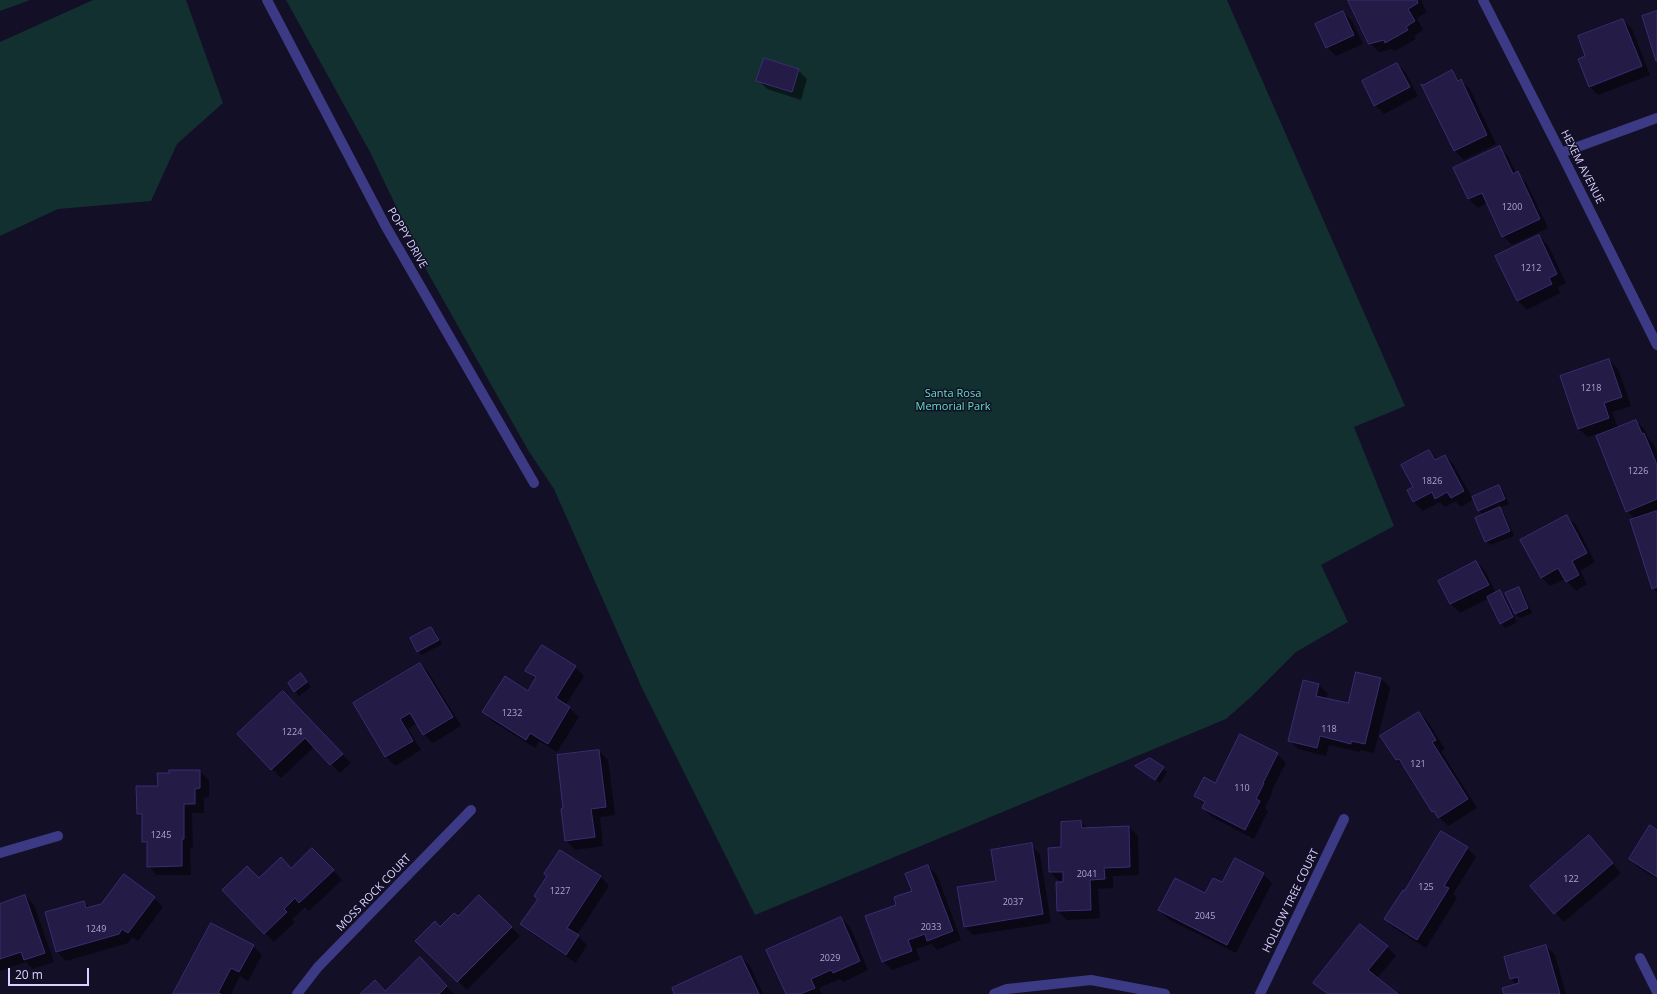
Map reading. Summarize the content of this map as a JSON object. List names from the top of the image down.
{
  "streets": {
    "street": [
      "HEXEM AVENUE",
      "POPPY DRIVE",
      "MOSS ROCK COURT",
      "HOLLOW TREE COURT"
    ]
  },
  "parks": ["Santa Rosa Memorial Park"],
  "house_numbers": [
    "1200",
    "1212",
    "1218",
    "1226",
    "1826",
    "1232",
    "118",
    "1224",
    "121",
    "110",
    "1245",
    "2041",
    "122",
    "125",
    "1227",
    "2037",
    "2045",
    "2033",
    "1249",
    "2029"
  ],
  "scale_bar": "20 m"
}
